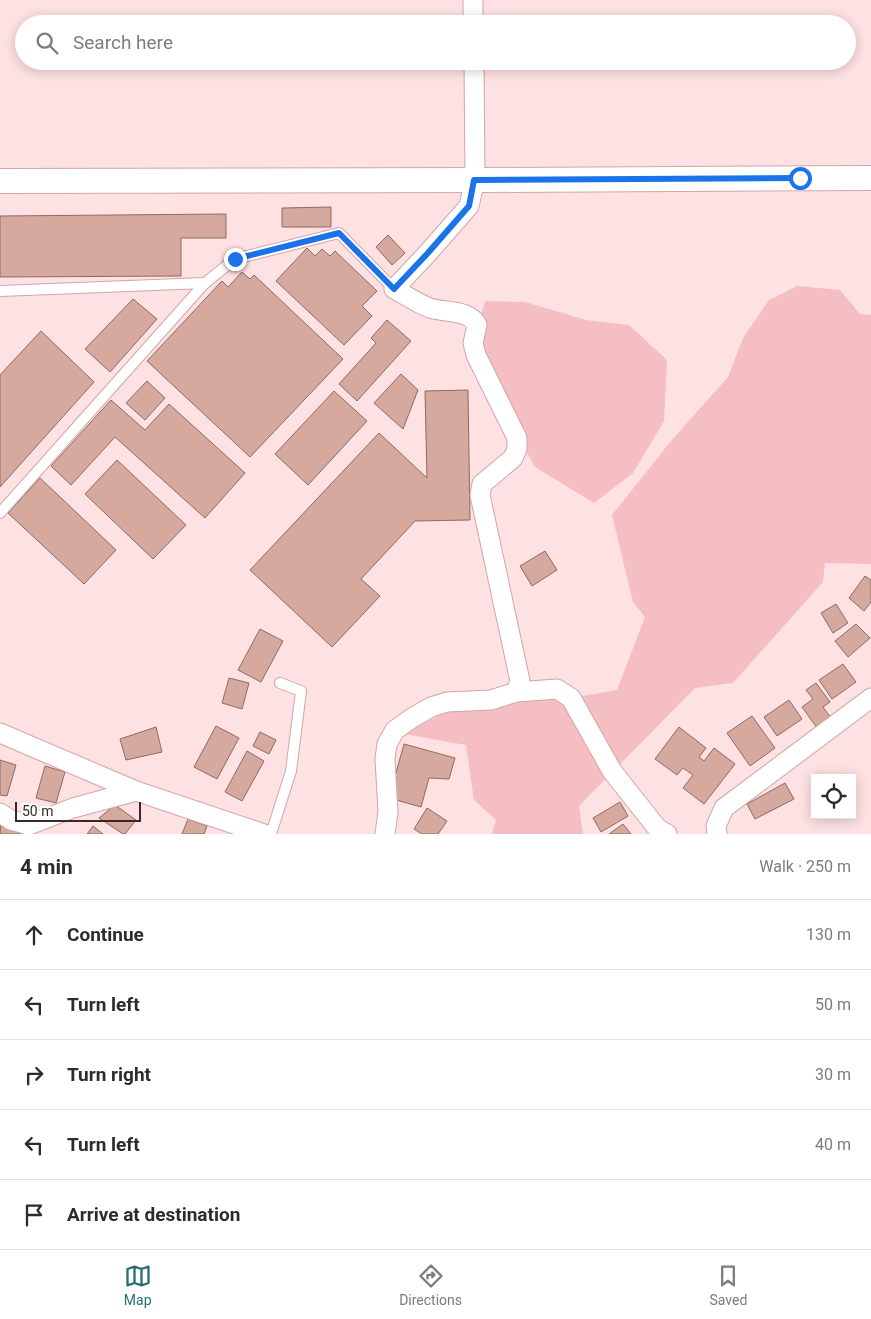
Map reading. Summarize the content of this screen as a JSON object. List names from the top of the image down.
{
  "scale_bar": "50 m",
  "page": {
    "search": "Search here",
    "scale": "50 m",
    "heading": ["4 min", "Walk · 250 m"],
    "list": [
      ["Continue", "130 m"],
      ["Turn left", "50 m"],
      ["Turn right", "30 m"],
      ["Turn left", "40 m"],
      "Arrive at destination"
    ],
    "nav": ["Map", "Directions", "Saved"]
  }
}
